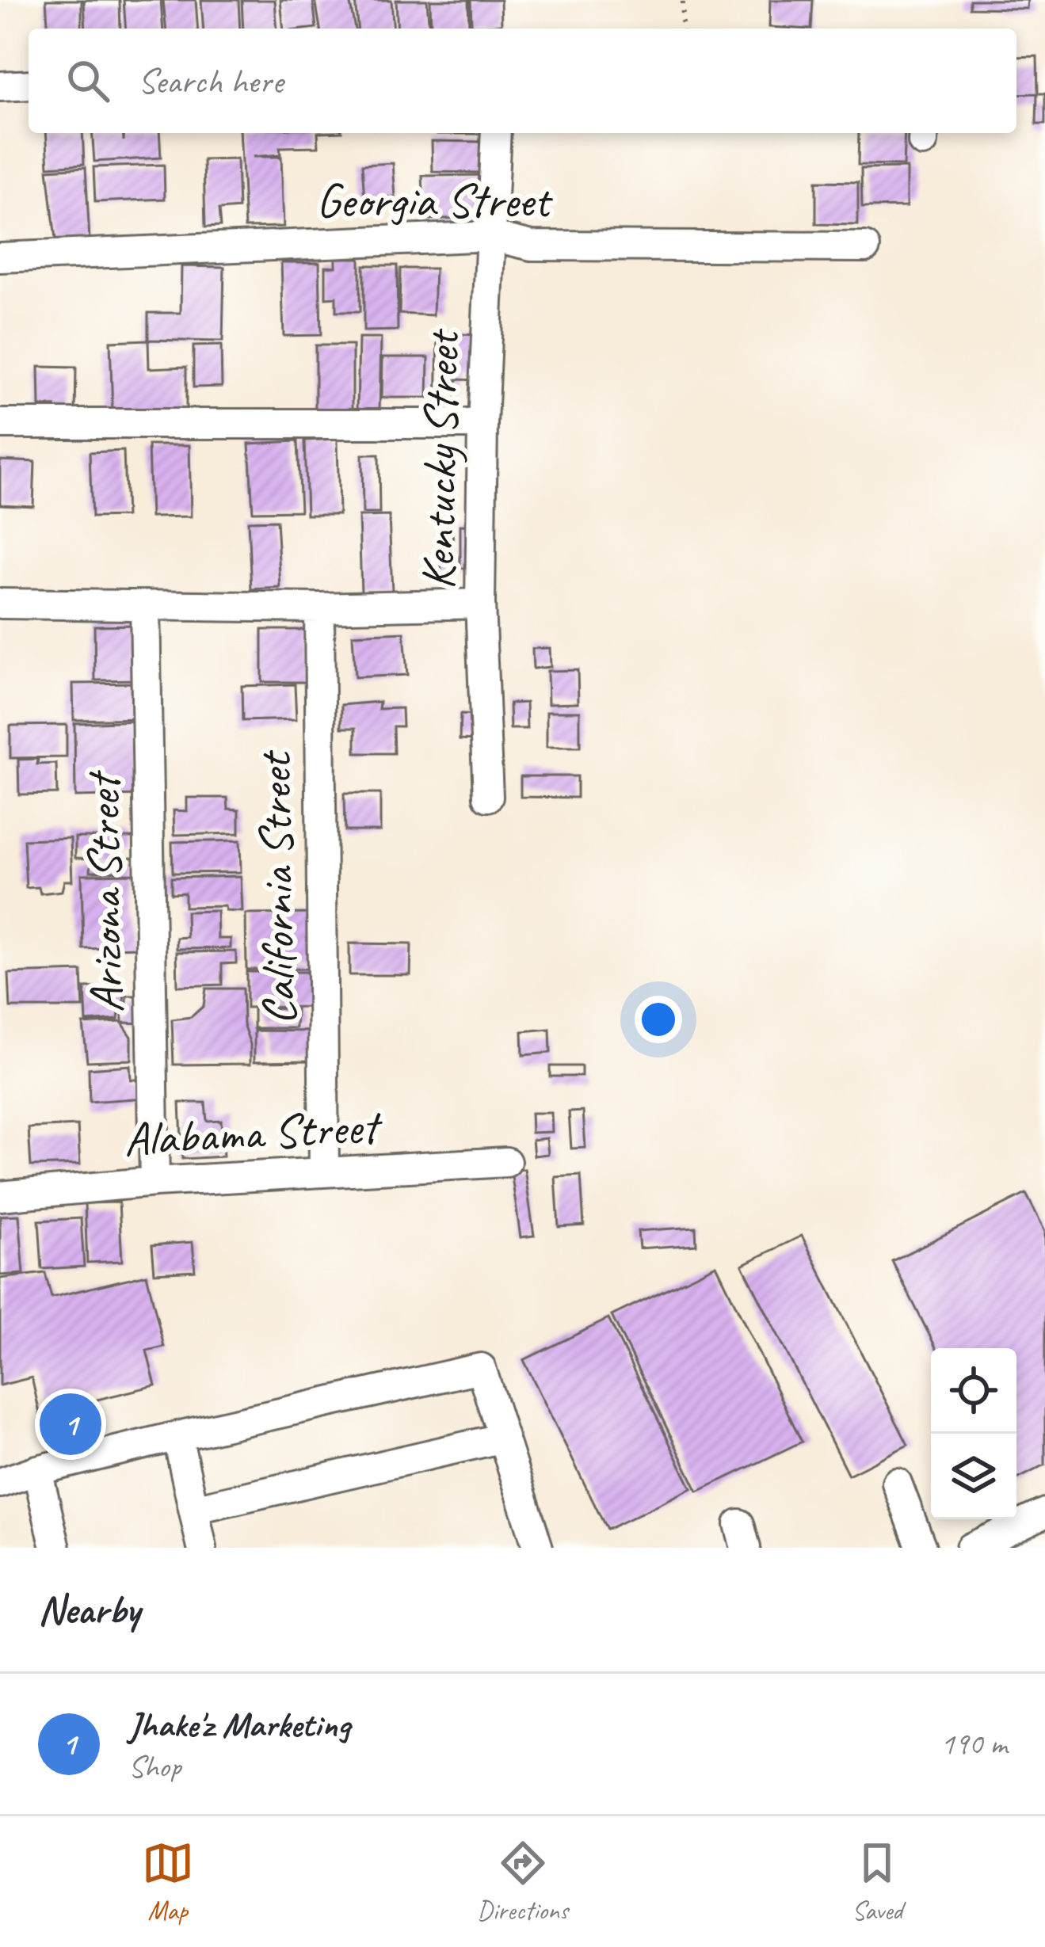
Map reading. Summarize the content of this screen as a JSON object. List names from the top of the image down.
{
  "streets": {
    "street": [
      "Georgia Street",
      "Kentucky Street",
      "California Street",
      "Arizona Street",
      "Alabama Street"
    ]
  },
  "crossings": [
    ["Georgia Street", "Kentucky Street"],
    ["California Street", "Alabama Street"],
    ["Arizona Street", "Alabama Street"]
  ],
  "page": {
    "search": "Search here",
    "pins": "1",
    "heading": "Nearby",
    "list": [
      {
        "mark": "1",
        "name": "Jhake'z Marketing",
        "note": "Shop",
        "value": "190 m"
      }
    ],
    "nav": ["Map", "Directions", "Saved"]
  }
}
